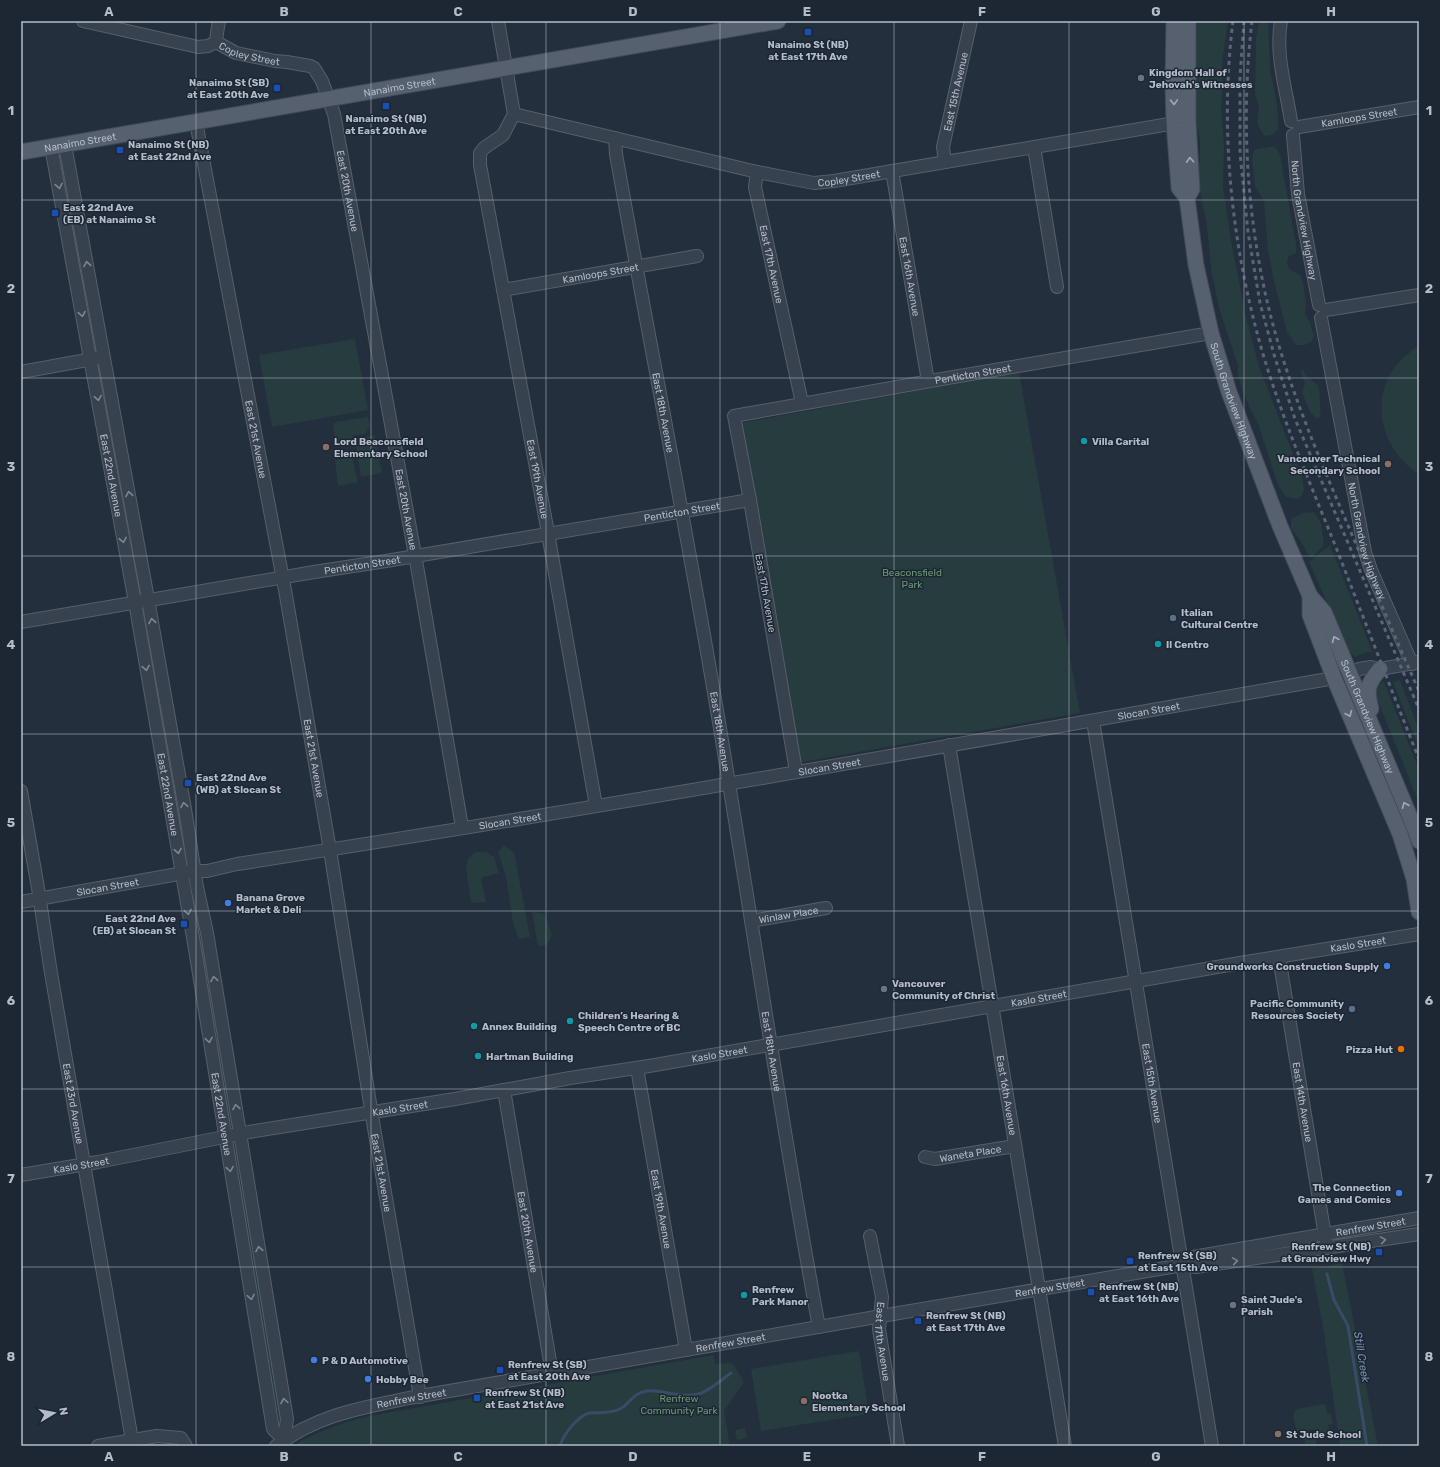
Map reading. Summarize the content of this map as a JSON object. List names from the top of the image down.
{
  "streets": {
    "main road": ["Nanaimo Street", "South Grandview Highway"],
    "street": [
      "Copley Street",
      "East 15th Avenue",
      "Kamloops Street",
      "East 20th Avenue",
      "North Grandview Highway",
      "East 17th Avenue",
      "East 16th Avenue",
      "Penticton Street",
      "East 18th Avenue",
      "East 21st Avenue",
      "East 22nd Avenue",
      "East 19th Avenue",
      "Slocan Street",
      "Winlaw Place",
      "Kaslo Street",
      "East 14th Avenue",
      "East 23rd Avenue",
      "Waneta Place",
      "Renfrew Street"
    ]
  },
  "crossings": [
    ["Copley Street", "Nanaimo Street"],
    ["Copley Street", "East 15th Avenue"],
    ["Copley Street", "East 20th Avenue"],
    ["Copley Street", "East 17th Avenue"],
    ["Copley Street", "East 16th Avenue"],
    ["Copley Street", "South Grandview Highway"],
    ["Copley Street", "East 18th Avenue"],
    ["Copley Street", "East 19th Avenue"],
    ["Nanaimo Street", "East 20th Avenue"],
    ["Nanaimo Street", "East 21st Avenue"],
    ["Nanaimo Street", "East 22nd Avenue"],
    ["East 15th Avenue", "Slocan Street"],
    ["East 15th Avenue", "Kaslo Street"],
    ["East 15th Avenue", "Renfrew Street"],
    ["Kamloops Street", "North Grandview Highway"],
    ["Kamloops Street", "East 18th Avenue"],
    ["Kamloops Street", "East 19th Avenue"],
    ["East 20th Avenue", "Penticton Street"],
    ["East 20th Avenue", "Slocan Street"],
    ["East 20th Avenue", "Kaslo Street"],
    ["East 20th Avenue", "Renfrew Street"],
    ["North Grandview Highway", "Slocan Street"],
    ["East 17th Avenue", "Penticton Street"],
    ["East 17th Avenue", "Slocan Street"],
    ["East 17th Avenue", "Renfrew Street"],
    ["East 16th Avenue", "Penticton Street"],
    ["East 16th Avenue", "Slocan Street"],
    ["East 16th Avenue", "Kaslo Street"],
    ["East 16th Avenue", "Waneta Place"],
    ["East 16th Avenue", "Renfrew Street"],
    ["Penticton Street", "South Grandview Highway"],
    ["Penticton Street", "East 18th Avenue"],
    ["Penticton Street", "East 21st Avenue"],
    ["Penticton Street", "East 22nd Avenue"],
    ["Penticton Street", "East 19th Avenue"],
    ["South Grandview Highway", "Slocan Street"],
    ["East 18th Avenue", "Slocan Street"],
    ["East 18th Avenue", "Winlaw Place"],
    ["East 18th Avenue", "Kaslo Street"],
    ["East 18th Avenue", "Renfrew Street"],
    ["East 21st Avenue", "Slocan Street"],
    ["East 21st Avenue", "Kaslo Street"],
    ["East 21st Avenue", "Renfrew Street"],
    ["East 22nd Avenue", "Slocan Street"],
    ["East 22nd Avenue", "Kaslo Street"],
    ["East 22nd Avenue", "Renfrew Street"],
    ["East 19th Avenue", "Slocan Street"],
    ["East 19th Avenue", "Kaslo Street"],
    ["East 19th Avenue", "Renfrew Street"],
    ["Slocan Street", "East 23rd Avenue"],
    ["Kaslo Street", "East 14th Avenue"],
    ["Kaslo Street", "East 23rd Avenue"],
    ["East 14th Avenue", "Renfrew Street"]
  ],
  "water": ["Still Creek"],
  "parks": ["Beaconsfield Park", "Renfrew Community Park"],
  "places": {
    "transit": [
      "Nanaimo St (NB) at East 17th Ave",
      "Nanaimo St (SB) at East 20th Ave",
      "Nanaimo St (NB) at East 20th Ave",
      "Nanaimo St (NB) at East 22nd Ave",
      "East 22nd Ave (EB) at Nanaimo St",
      "East 22nd Ave (WB) at Slocan St",
      "East 22nd Ave (EB) at Slocan St",
      "Renfrew St (NB) at Grandview Hwy",
      "Renfrew St (SB) at East 15th Ave",
      "Renfrew St (NB) at East 16th Ave",
      "Renfrew St (NB) at East 17th Ave",
      "Renfrew St (SB) at East 20th Ave",
      "Renfrew St (NB) at East 21st Ave"
    ],
    "other": [
      "Kingdom Hall of Jehovah's Witnesses",
      "Villa Carital",
      "Lord Beaconsfield Elementary School",
      "Vancouver Technical Secondary School",
      "Italian Cultural Centre",
      "Il Centro",
      "Banana Grove Market & Deli",
      "Groundworks Construction Supply",
      "Vancouver Community of Christ",
      "Pacific Community Resources Society",
      "Children’s Hearing & Speech Centre of BC",
      "Annex Building",
      "Pizza Hut",
      "Hartman Building",
      "The Connection Games and Comics",
      "Renfrew Park Manor",
      "Saint Jude's Parish",
      "P & D Automotive",
      "Hobby Bee",
      "Nootka Elementary School",
      "St Jude School"
    ]
  },
  "north": "right",
  "grid": {
    "columns": [
      "A",
      "B",
      "C",
      "D",
      "E",
      "F",
      "G",
      "H"
    ],
    "rows": [
      "1",
      "2",
      "3",
      "4",
      "5",
      "6",
      "7",
      "8"
    ]
  }
}
